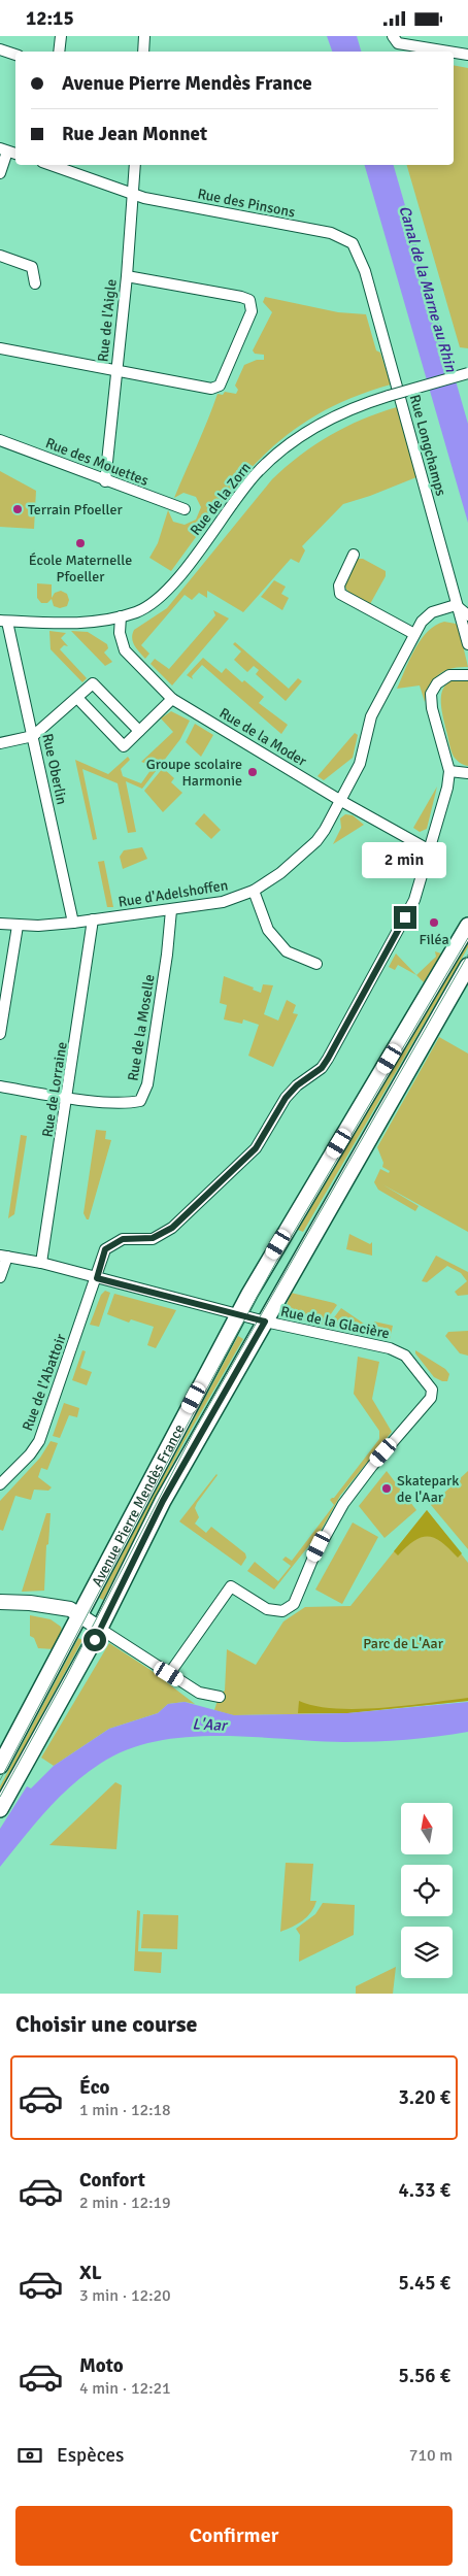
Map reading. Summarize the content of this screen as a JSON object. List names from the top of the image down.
{
  "streets": {
    "main road": ["Avenue Pierre Mendès France"],
    "street": [
      "Rue des Pinsons",
      "Rue de l'Aigle",
      "Rue Longchamps",
      "Rue des Mouettes",
      "Rue de la Zorn",
      "Rue de la Moder",
      "Rue Oberlin",
      "Rue d'Adelshoffen",
      "Rue de la Moselle",
      "Rue de Lorraine",
      "Rue de la Glacière",
      "Rue de l'Abattoir"
    ]
  },
  "crossings": [
    ["Rue des Pinsons", "Rue de l'Aigle"],
    ["Rue des Pinsons", "Rue Longchamps"],
    ["Rue de l'Aigle", "Rue des Mouettes"],
    ["Rue de la Zorn", "Rue de la Moder"],
    ["Rue de la Zorn", "Rue Oberlin"],
    ["Rue de la Moder", "Rue d'Adelshoffen"],
    ["Rue de la Moder", "Rue de l'Abattoir"],
    ["Rue Oberlin", "Rue d'Adelshoffen"],
    ["Rue d'Adelshoffen", "Rue de la Moselle"],
    ["Rue d'Adelshoffen", "Rue de Lorraine"],
    ["Rue de la Moselle", "Rue de Lorraine"],
    ["Rue de Lorraine", "Rue de la Glacière"],
    ["Rue de la Glacière", "Rue de l'Abattoir"],
    ["Rue de la Glacière", "Avenue Pierre Mendès France"]
  ],
  "water": ["Canal de la Marne au Rhin", "L'Aar"],
  "parks": ["Parc de L'Aar"],
  "places": [
    "Terrain Pfoeller",
    "École Maternelle Pfoeller",
    "Groupe scolaire Harmonie",
    "Filéa",
    "Skatepark de l'Aar"
  ],
  "north": "top",
  "page": {
    "status": "12:15",
    "banner": ["Avenue Pierre Mendès France", "Rue Jean Monnet"],
    "bubble": "2 min",
    "heading": "Choisir une course",
    "list": [
      {
        "name": "Éco",
        "note": "1 min · 12:18",
        "value": "3.20 €"
      },
      {
        "name": "Confort",
        "note": "2 min · 12:19",
        "value": "4.33 €"
      },
      {
        "name": "XL",
        "note": "3 min · 12:20",
        "value": "5.45 €"
      },
      {
        "name": "Moto",
        "note": "4 min · 12:21",
        "value": "5.56 €"
      }
    ],
    "pay": ["Espèces", "710 m"],
    "buttons": "Confirmer"
  }
}
